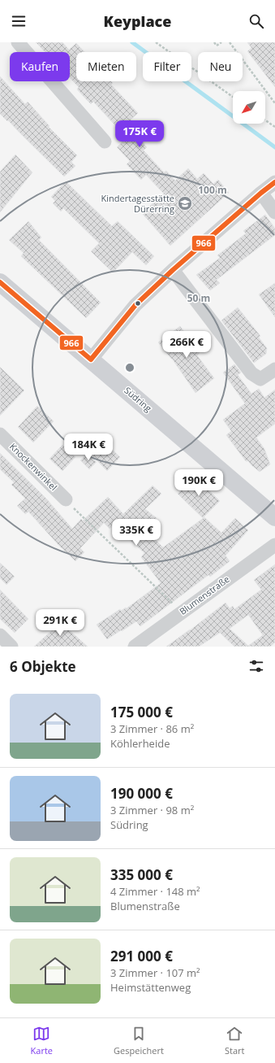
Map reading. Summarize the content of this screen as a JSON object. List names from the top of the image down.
{
  "streets": {
    "street": ["Südring", "Knockenwinkel", "Blumenstraße"]
  },
  "places": {
    "school or university": ["Kindertagesstätte Dürerring"]
  },
  "lines": ["transit line 966"],
  "north": "bottom left",
  "page": {
    "header": "Keyplace",
    "chip": [
      "Kaufen",
      "Mieten",
      "Filter",
      "Neu"
    ],
    "price": [
      "175K €",
      "266K €",
      "184K €",
      "190K €",
      "335K €",
      "291K €"
    ],
    "heading": "6 Objekte",
    "list": [
      {
        "name": "175 000 €",
        "note": "3 Zimmer · 86 m² · Köhlerheide"
      },
      {
        "name": "190 000 €",
        "note": "3 Zimmer · 98 m² · Südring"
      },
      {
        "name": "335 000 €",
        "note": "4 Zimmer · 148 m² · Blumenstraße"
      },
      {
        "name": "291 000 €",
        "note": "3 Zimmer · 107 m² · Heimstättenweg"
      }
    ],
    "tabs": ["Karte", "Gespeichert", "Start"]
  },
  "rings": ["100 m", "50 m"]
}
